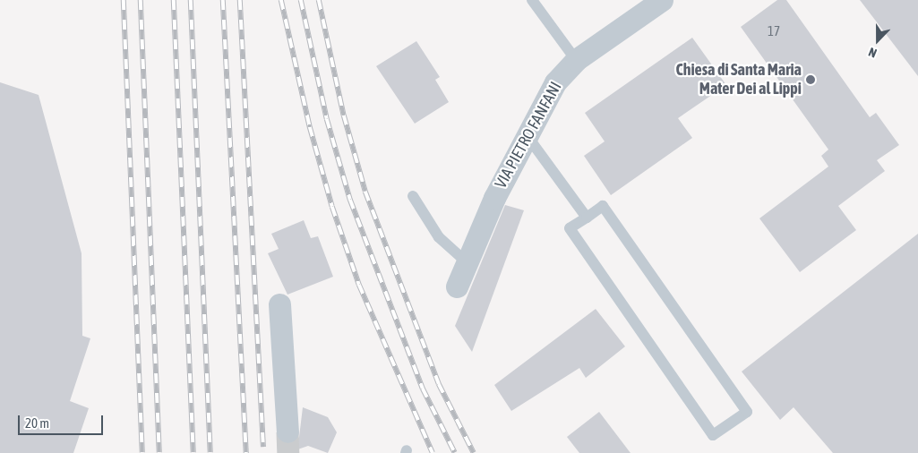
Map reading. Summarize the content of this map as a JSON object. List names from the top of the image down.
{
  "streets": {
    "street": ["VIA PIETRO FANFANI"]
  },
  "places": ["Chiesa di Santa Maria Mater Dei al Lippi"],
  "house_numbers": ["17"],
  "scale_bar": "20 m",
  "north": "bottom"
}
